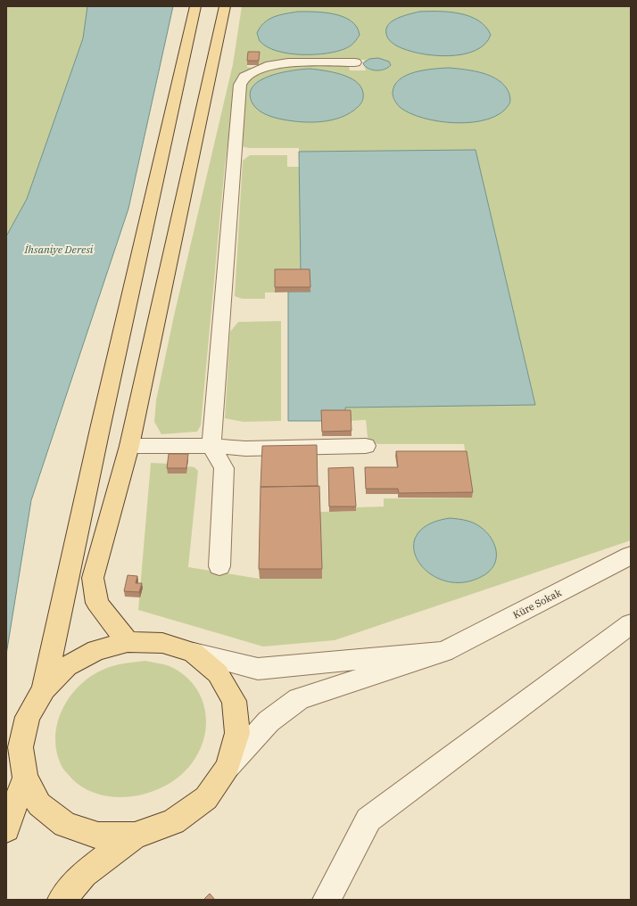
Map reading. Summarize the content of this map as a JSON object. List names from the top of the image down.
{
  "streets": {
    "street": ["Küre Sokak"]
  },
  "water": ["İhsaniye Deresi"]
}
